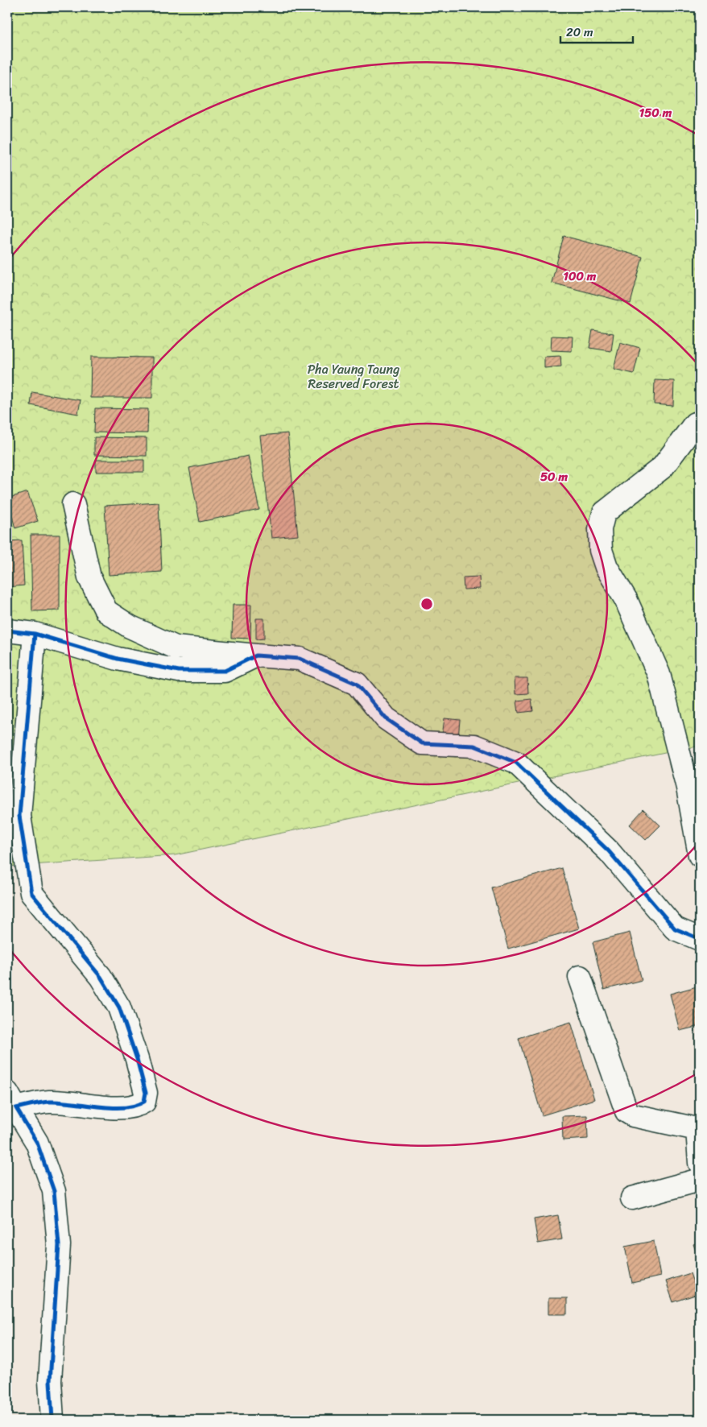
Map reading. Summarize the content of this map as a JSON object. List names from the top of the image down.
{
  "parks": ["Pha Yaung Taung Reserved Forest"],
  "scale_bar": "20 m",
  "rings": ["150 m", "100 m", "50 m"]
}
